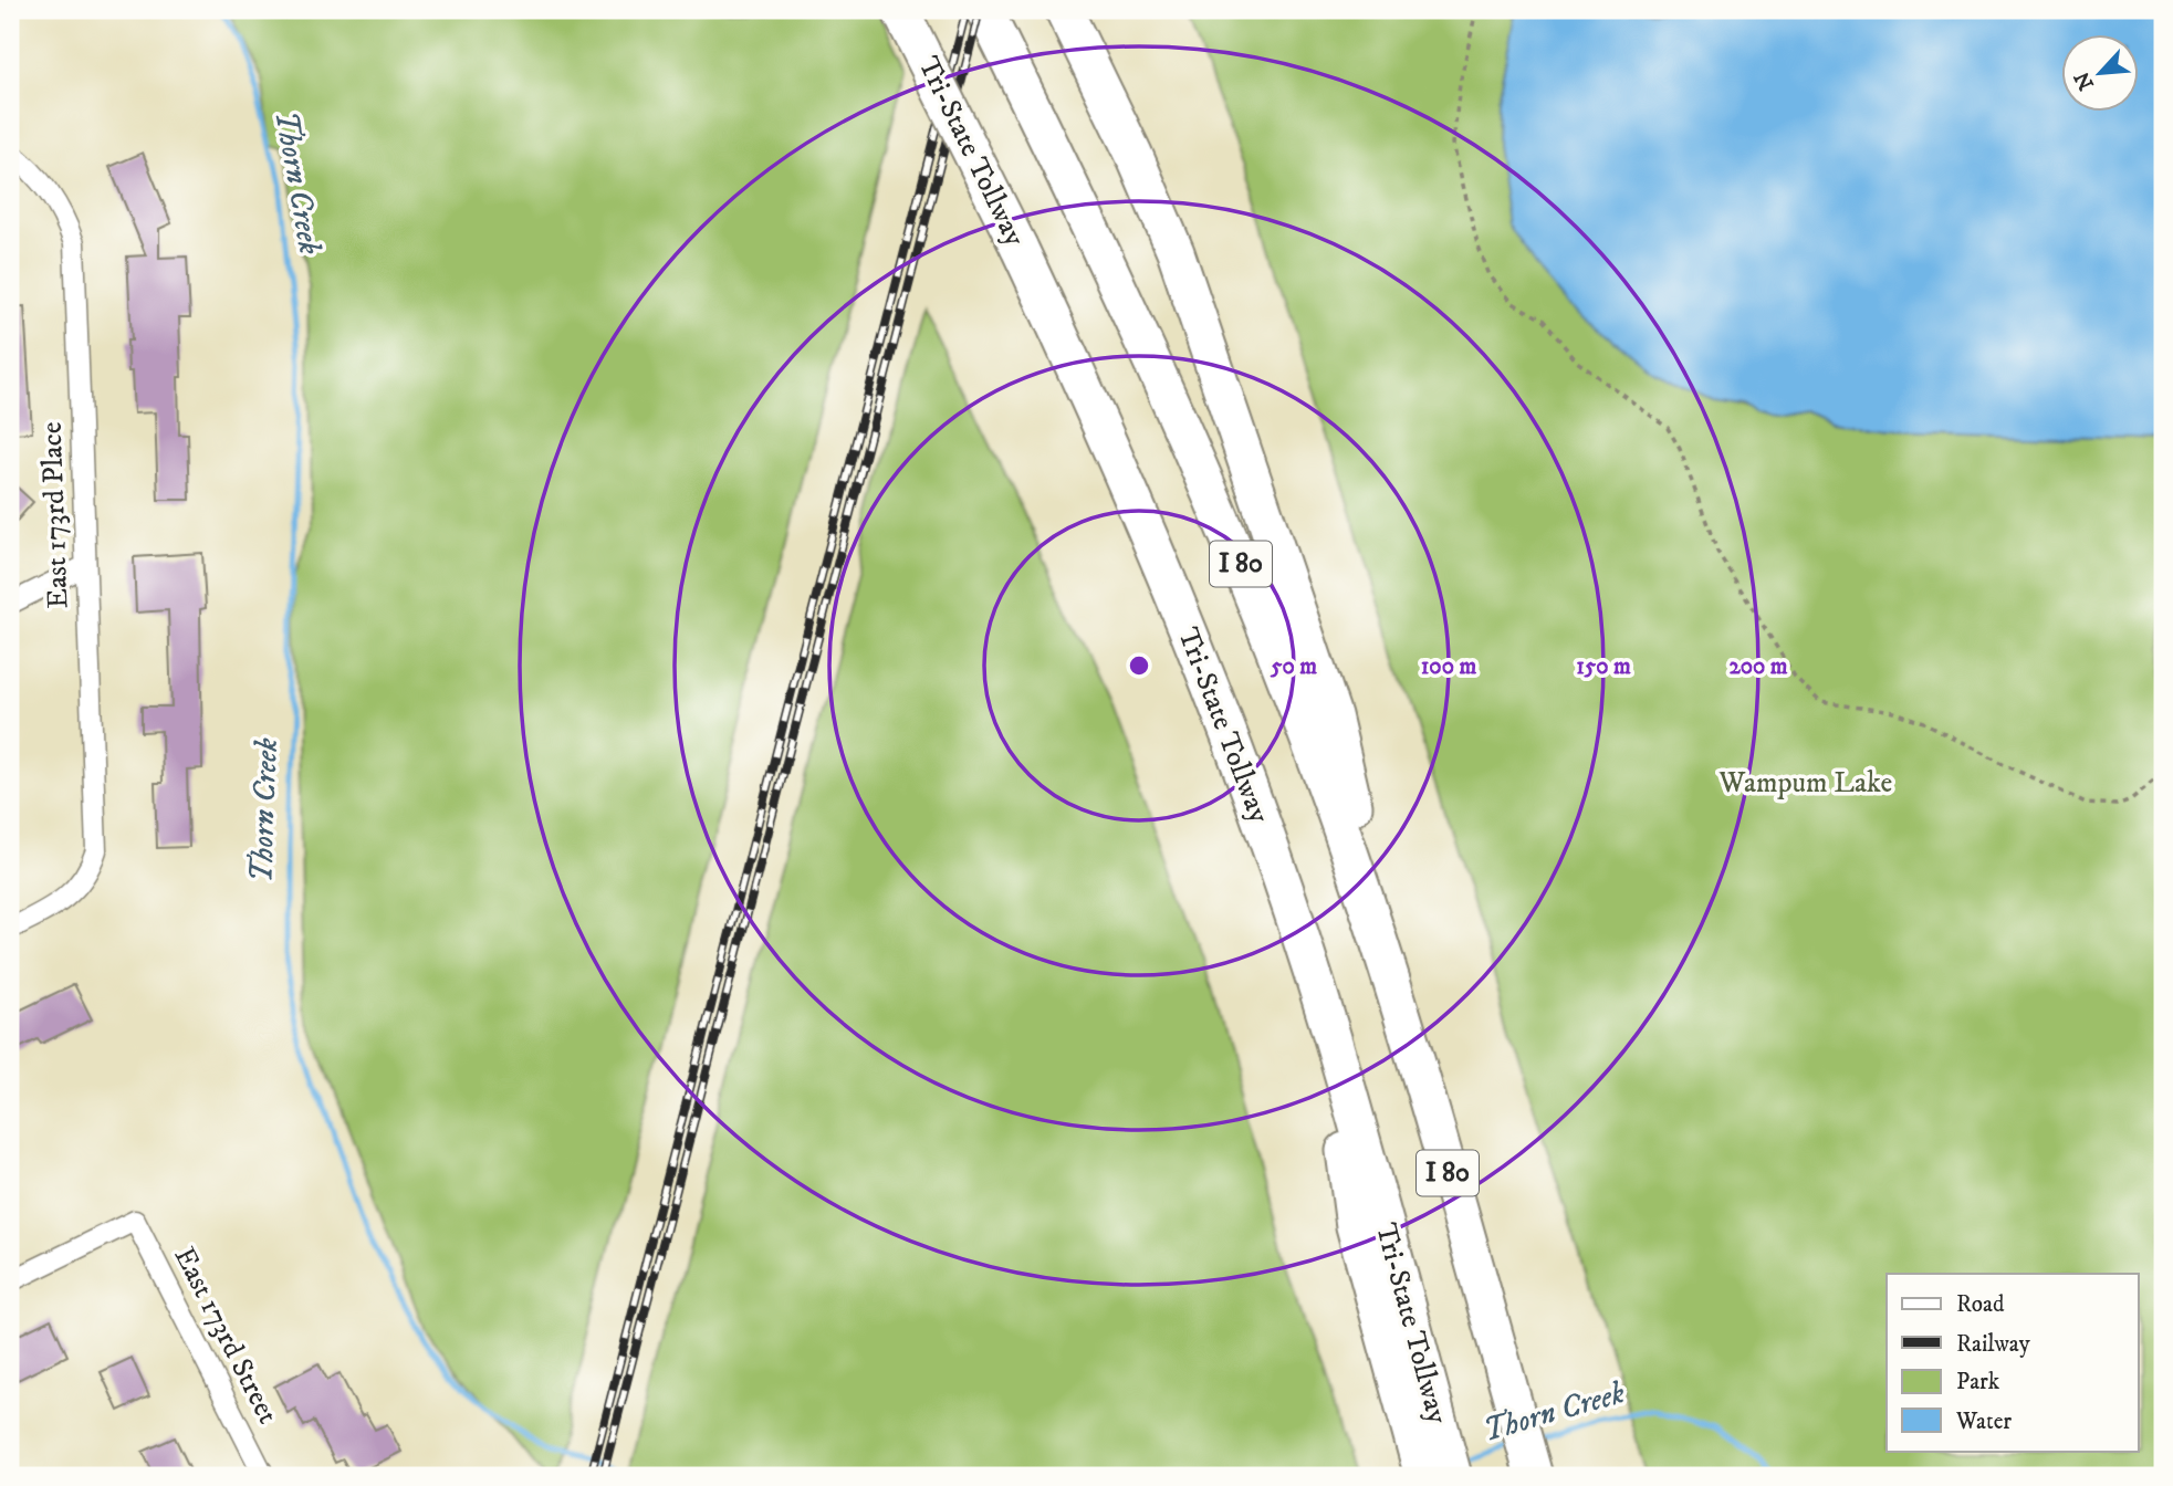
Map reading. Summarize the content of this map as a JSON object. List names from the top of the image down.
{
  "streets": {
    "highway": ["Tri-State Tollway", "I 80"],
    "street": ["East 173rd Place", "East 173rd Street"]
  },
  "water": ["Thorn Creek"],
  "parks": ["Wampum Lake"],
  "legend": [
    "Road",
    "Railway",
    "Park",
    "Water"
  ],
  "north": "bottom left",
  "rings": [
    "50 m",
    "100 m",
    "150 m",
    "200 m"
  ]
}
